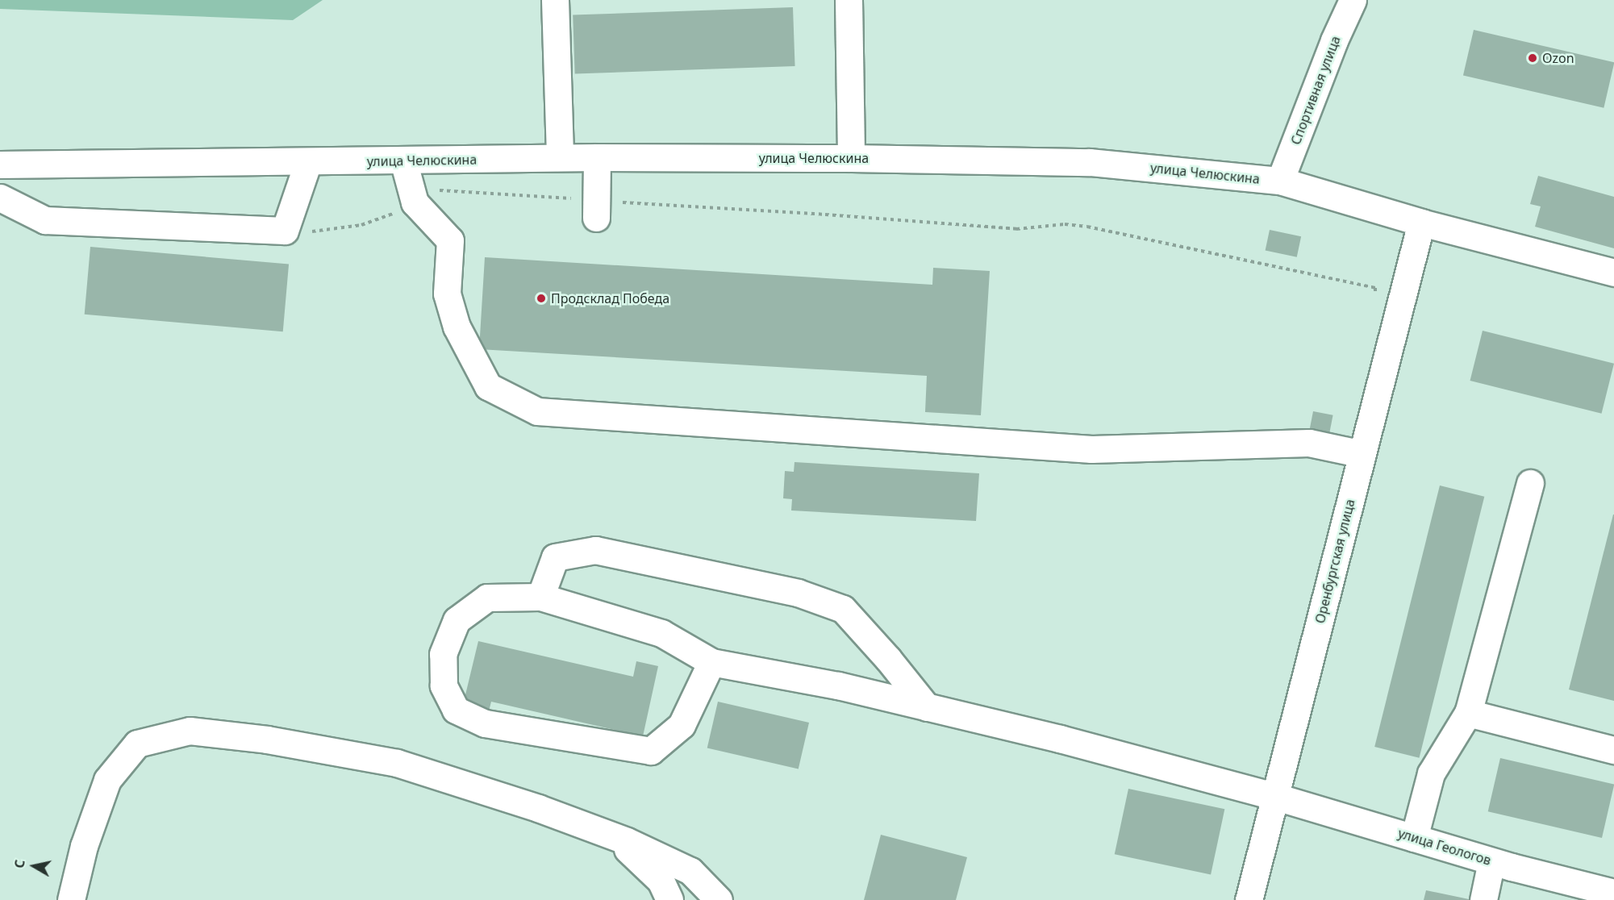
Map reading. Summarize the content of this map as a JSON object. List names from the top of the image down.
{
  "streets": {
    "street": [
      "Спортивная улица",
      "улица Челюскина",
      "Оренбургская улица",
      "улица Геологов"
    ]
  },
  "crossings": [
    ["Спортивная улица", "улица Челюскина"],
    ["улица Челюскина", "Оренбургская улица"],
    ["Оренбургская улица", "улица Геологов"]
  ],
  "places": ["Ozon", "Продсклад Победа"],
  "north": "left"
}
